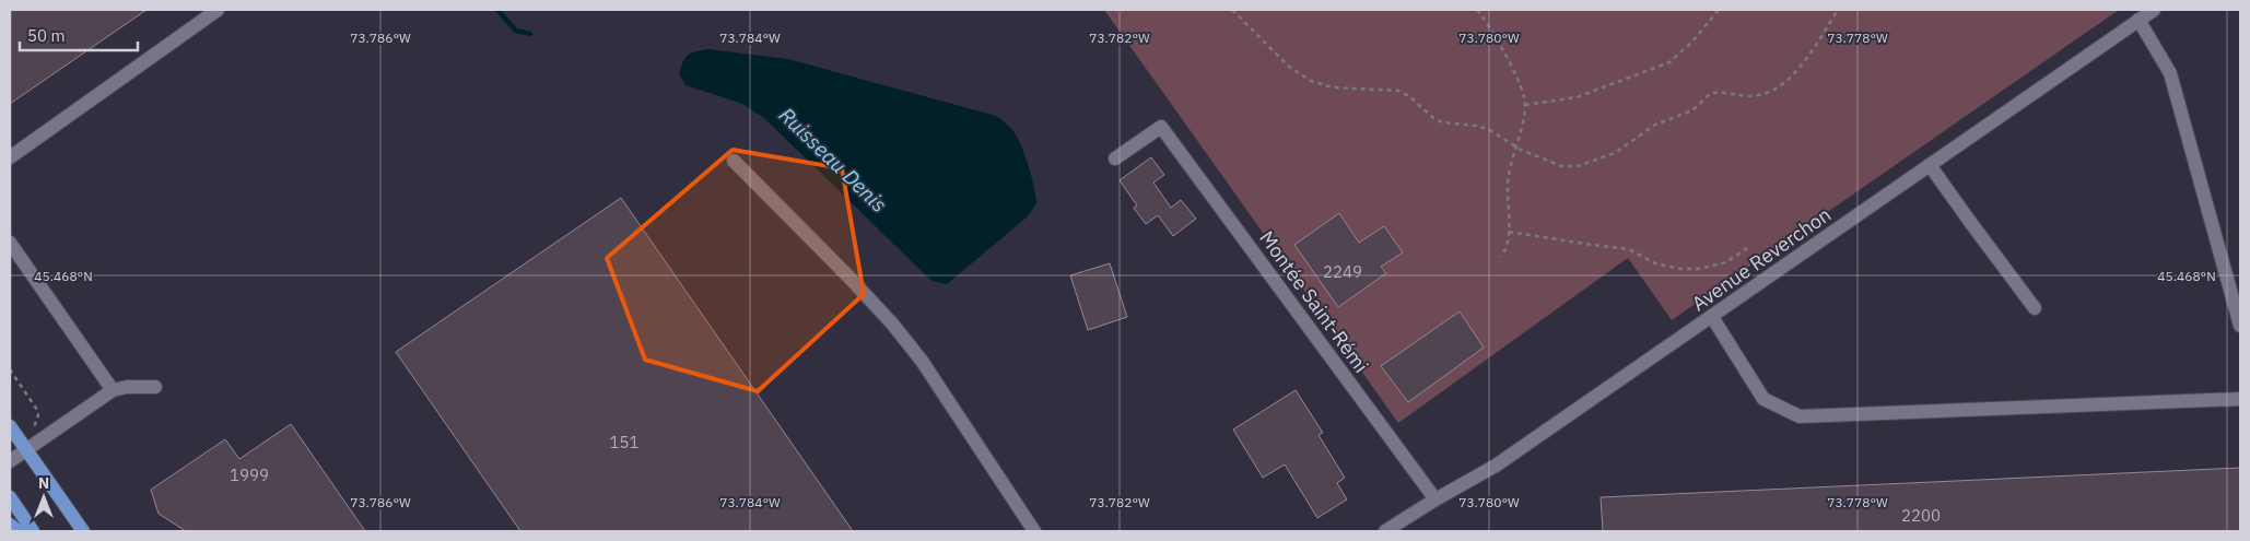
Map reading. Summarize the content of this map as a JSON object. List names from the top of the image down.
{
  "streets": {
    "street": ["Avenue Reverchon", "Montée Saint-Rémi"]
  },
  "crossings": [
    ["Avenue Reverchon", "Montée Saint-Rémi"]
  ],
  "water": ["Ruisseau Denis"],
  "house_numbers": [
    "2249",
    "151",
    "1999",
    "2200"
  ],
  "scale_bar": "50 m",
  "north": "top",
  "coordinates": [
    "73.786°W",
    "73.784°W",
    "73.782°W",
    "73.780°W",
    "73.778°W",
    "45.468°N"
  ]
}
